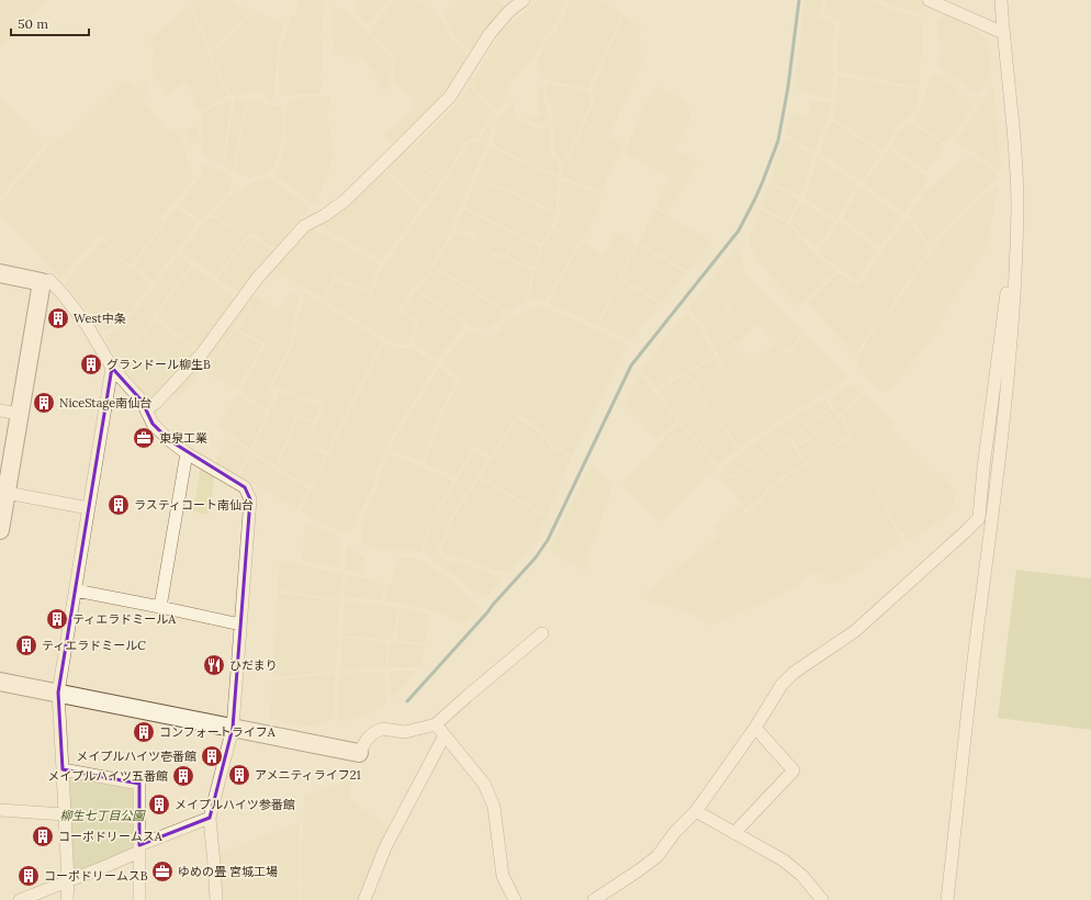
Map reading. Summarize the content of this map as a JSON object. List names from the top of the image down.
{
  "parks": ["柳生七丁目公園"],
  "places": {
    "building": [
      "West中条",
      "グランドール柳生B",
      "NiceStage南仙台",
      "ラスティコート南仙台",
      "ティエラドミールA",
      "ティエラドミールC",
      "コンフォートライフA",
      "メイプルハイツ壱番館",
      "アメニティライフ21",
      "メイプルハイツ五番館",
      "メイプルハイツ参番館",
      "コーポドリームスA",
      "コーポドリームスB"
    ],
    "office": ["東泉工業", "ゆめの畳 宮城工場"],
    "restaurant": ["ひだまり"]
  },
  "scale_bar": "50 m"
}
